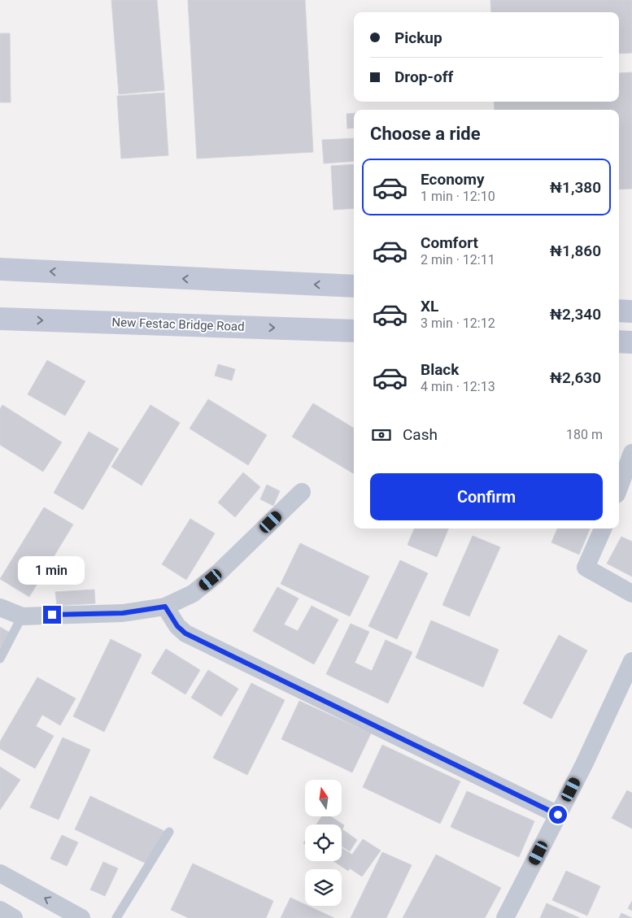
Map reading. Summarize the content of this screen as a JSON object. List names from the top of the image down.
{
  "streets": {
    "main road": ["New Festac Bridge Road"]
  },
  "north": "top",
  "page": {
    "banner": ["Pickup", "Drop-off"],
    "heading": "Choose a ride",
    "list": [
      {
        "name": "Economy",
        "note": "1 min · 12:10",
        "value": "₦1,380"
      },
      {
        "name": "Comfort",
        "note": "2 min · 12:11",
        "value": "₦1,860"
      },
      {
        "name": "XL",
        "note": "3 min · 12:12",
        "value": "₦2,340"
      },
      {
        "name": "Black",
        "note": "4 min · 12:13",
        "value": "₦2,630"
      }
    ],
    "pay": ["Cash", "180 m"],
    "buttons": "Confirm",
    "bubble": "1 min"
  }
}
